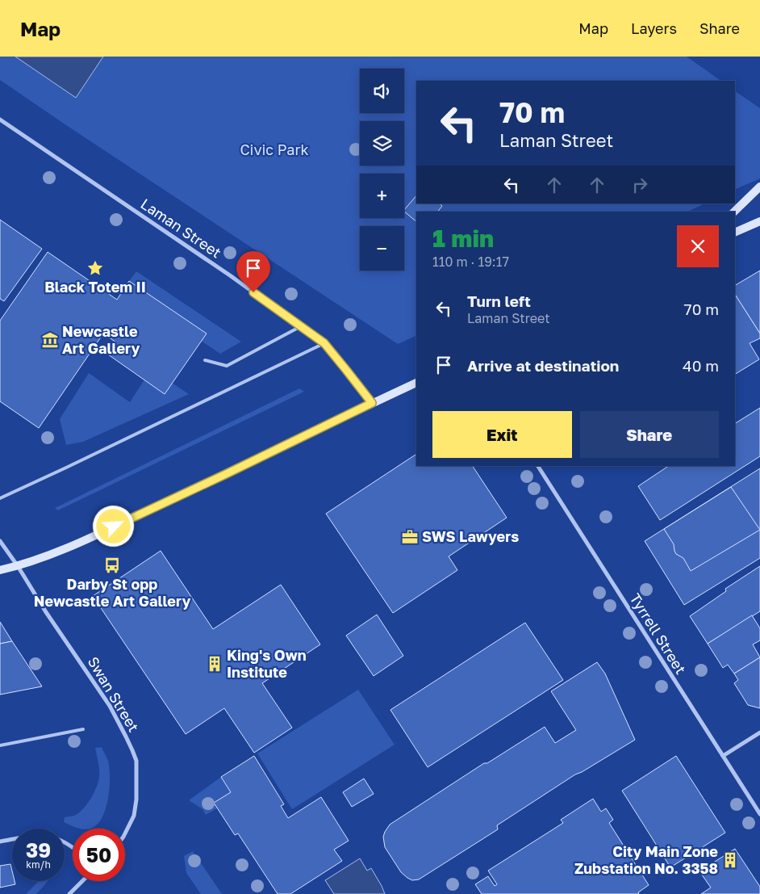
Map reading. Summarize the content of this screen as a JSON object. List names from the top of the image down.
{
  "streets": {
    "street": ["Laman Street", "Tyrrell Street", "Swan Street"]
  },
  "parks": ["Civic Park"],
  "places": {
    "place": ["Black Totem II"],
    "museum": ["Newcastle Art Gallery"],
    "office": ["SWS Lawyers"],
    "bus stop": ["Darby St opp Newcastle Art Gallery"],
    "building": ["King's Own Institute", "City Main Zone Zubstation No. 3358"]
  },
  "page": {
    "header": "Map",
    "nav": ["Map", "Layers", "Share"],
    "map_buttons": ["+", "−"],
    "turn": ["70 m", "Laman Street"],
    "heading": ["1 min", "110 m · 19:17"],
    "list": [
      {
        "name": "Turn left",
        "note": "Laman Street",
        "value": "70 m"
      },
      {
        "name": "Arrive at destination",
        "value": "40 m"
      }
    ],
    "buttons": ["Exit", "Share"],
    "speed": "39 km/h",
    "limit": "50"
  }
}
